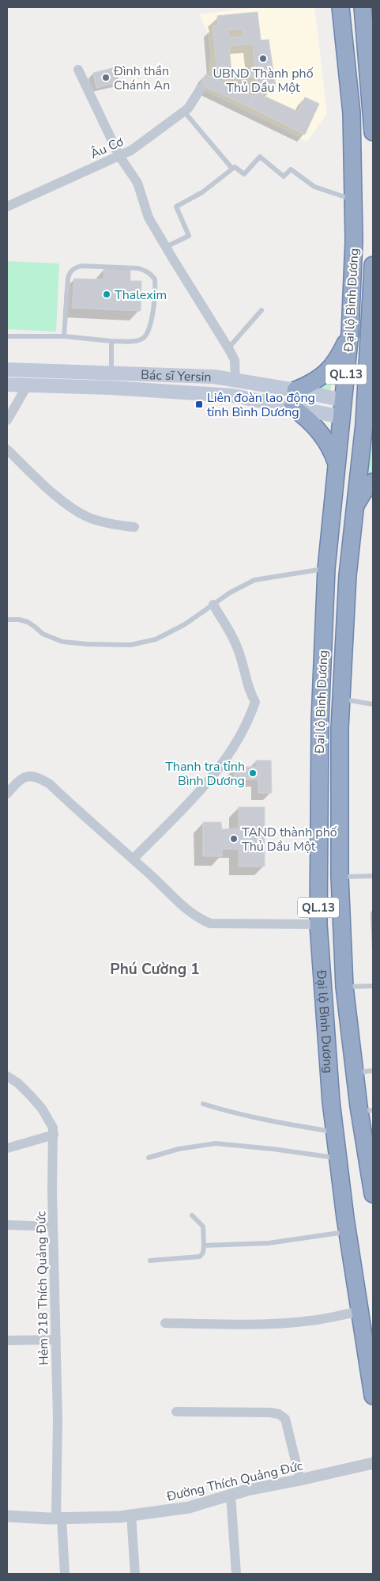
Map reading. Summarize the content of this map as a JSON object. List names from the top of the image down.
{
  "streets": {
    "highway": ["Đại lộ Bình Dương", "QL.13"],
    "main road": ["Bác sĩ Yersin"],
    "street": ["Âu Cơ", "Hẻm 218 Thích Quảng Đức", "Đường Thích Quảng Đức"]
  },
  "crossings": [
    ["Đại lộ Bình Dương", "Bác sĩ Yersin"],
    ["Hẻm 218 Thích Quảng Đức", "Đường Thích Quảng Đức"]
  ],
  "districts": ["Phú Cường 1"],
  "places": {
    "other": [
      "UBND Thành phố Thủ Dầu Một",
      "Đình thần Chánh An",
      "Thalexim",
      "Thanh tra tỉnh Bình Dương",
      "TAND thành phố Thủ Dầu Một"
    ],
    "transit": ["Liên đoàn lao động tỉnh Bình Dương"]
  }
}
